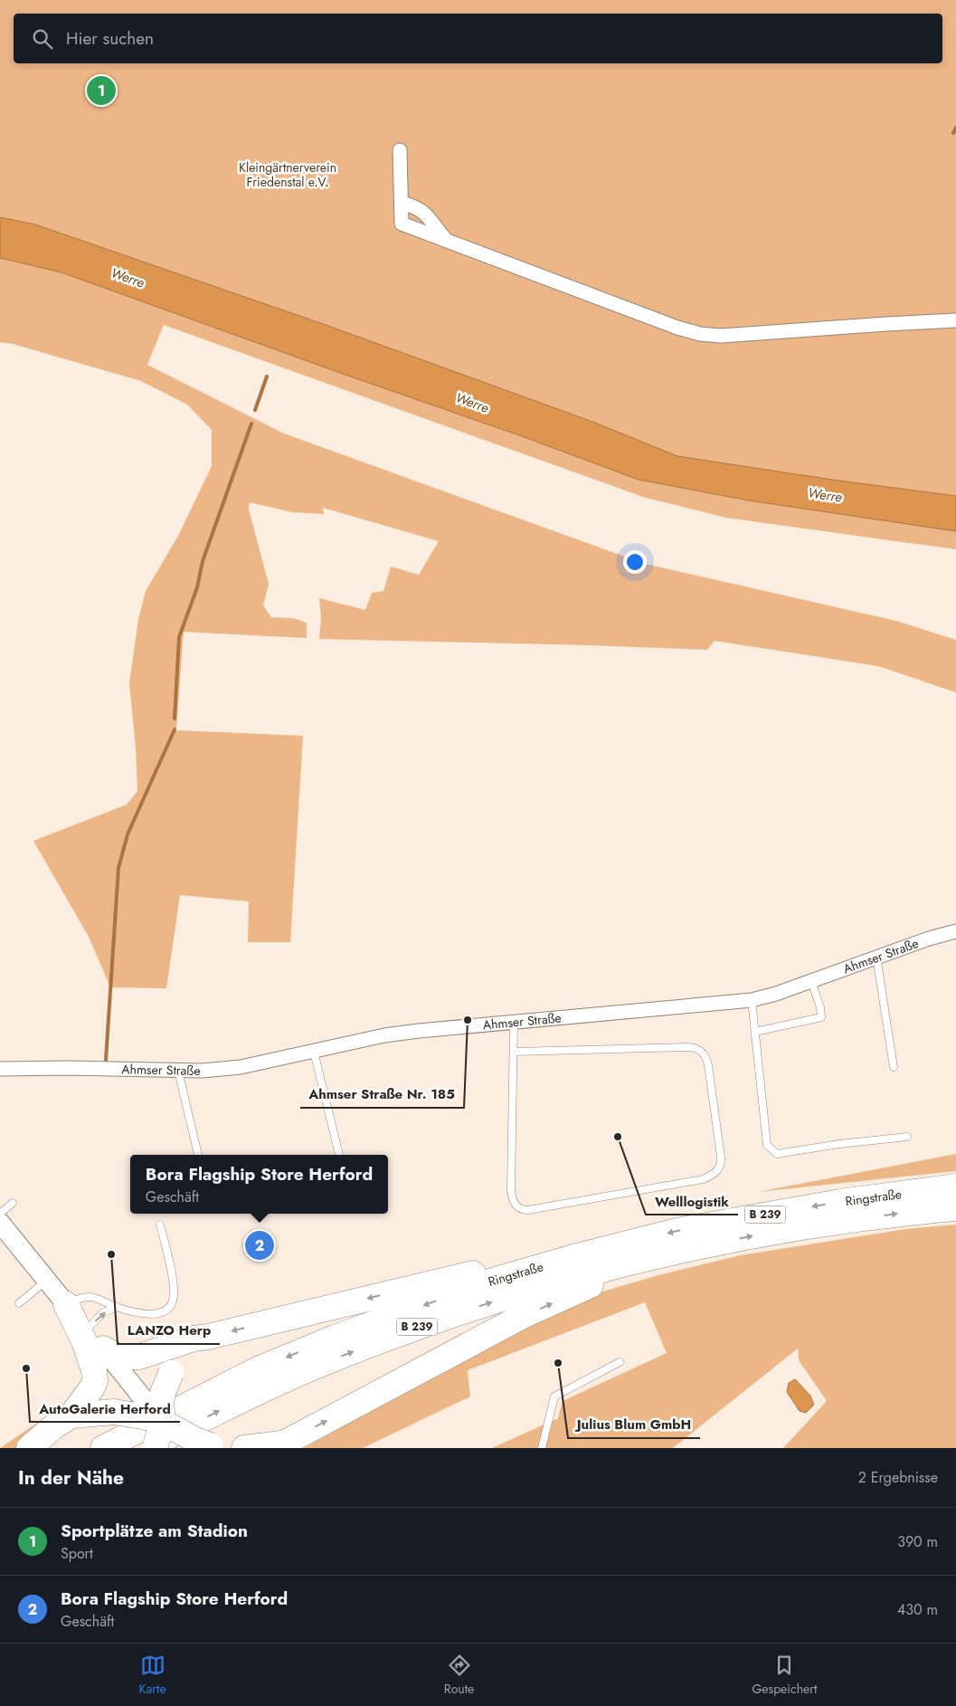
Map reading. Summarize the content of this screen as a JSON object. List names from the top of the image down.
{
  "streets": {
    "highway": ["Ringstraße", "B 239"],
    "street": ["Ahmser Straße"]
  },
  "water": ["Werre"],
  "parks": ["Kleingärtnerverein Friedenstal e.V."],
  "places": [
    "Ahmser Straße Nr. 185",
    "Welllogistik",
    "LANZO Herp",
    "Julius Blum GmbH",
    "AutoGalerie Herford"
  ],
  "page": {
    "search": "Hier suchen",
    "pins": ["1", "2"],
    "popup": ["Bora Flagship Store Herford", "Geschäft"],
    "heading": ["In der Nähe", "2 Ergebnisse"],
    "list": [
      {
        "mark": "1",
        "name": "Sportplätze am Stadion",
        "note": "Sport",
        "value": "390 m"
      },
      {
        "mark": "2",
        "name": "Bora Flagship Store Herford",
        "note": "Geschäft",
        "value": "430 m"
      }
    ],
    "nav": ["Karte", "Route", "Gespeichert"]
  }
}
